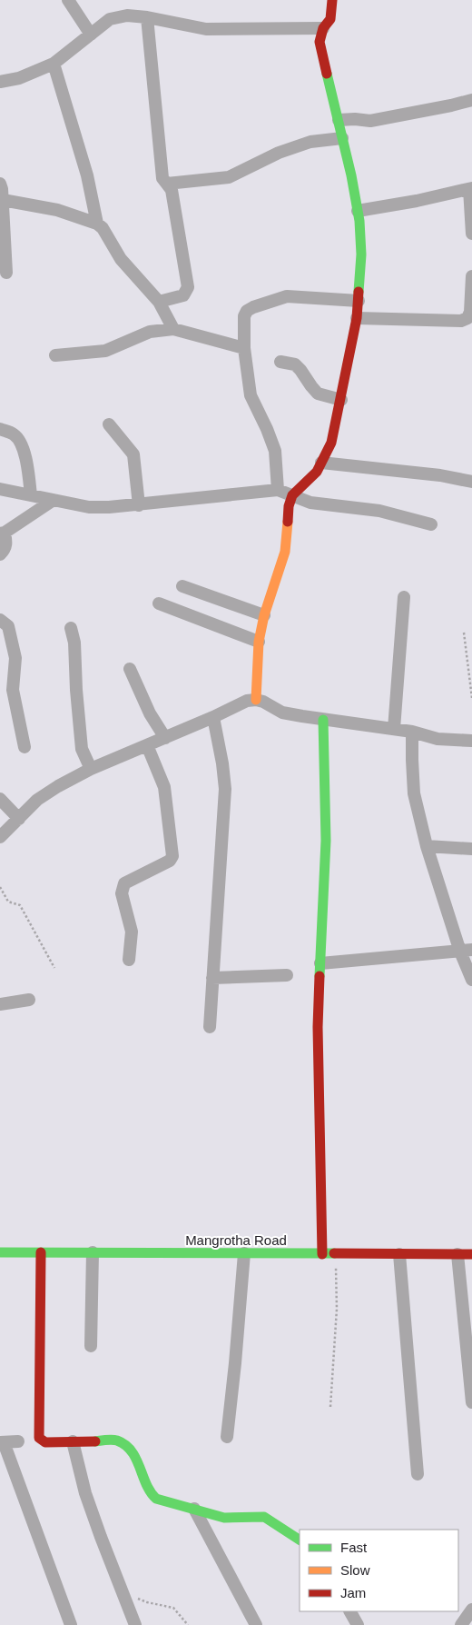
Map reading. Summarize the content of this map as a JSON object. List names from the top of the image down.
{
  "streets": {
    "street": ["Mangrotha Road"]
  },
  "legend": ["Fast", "Slow", "Jam"]
}
